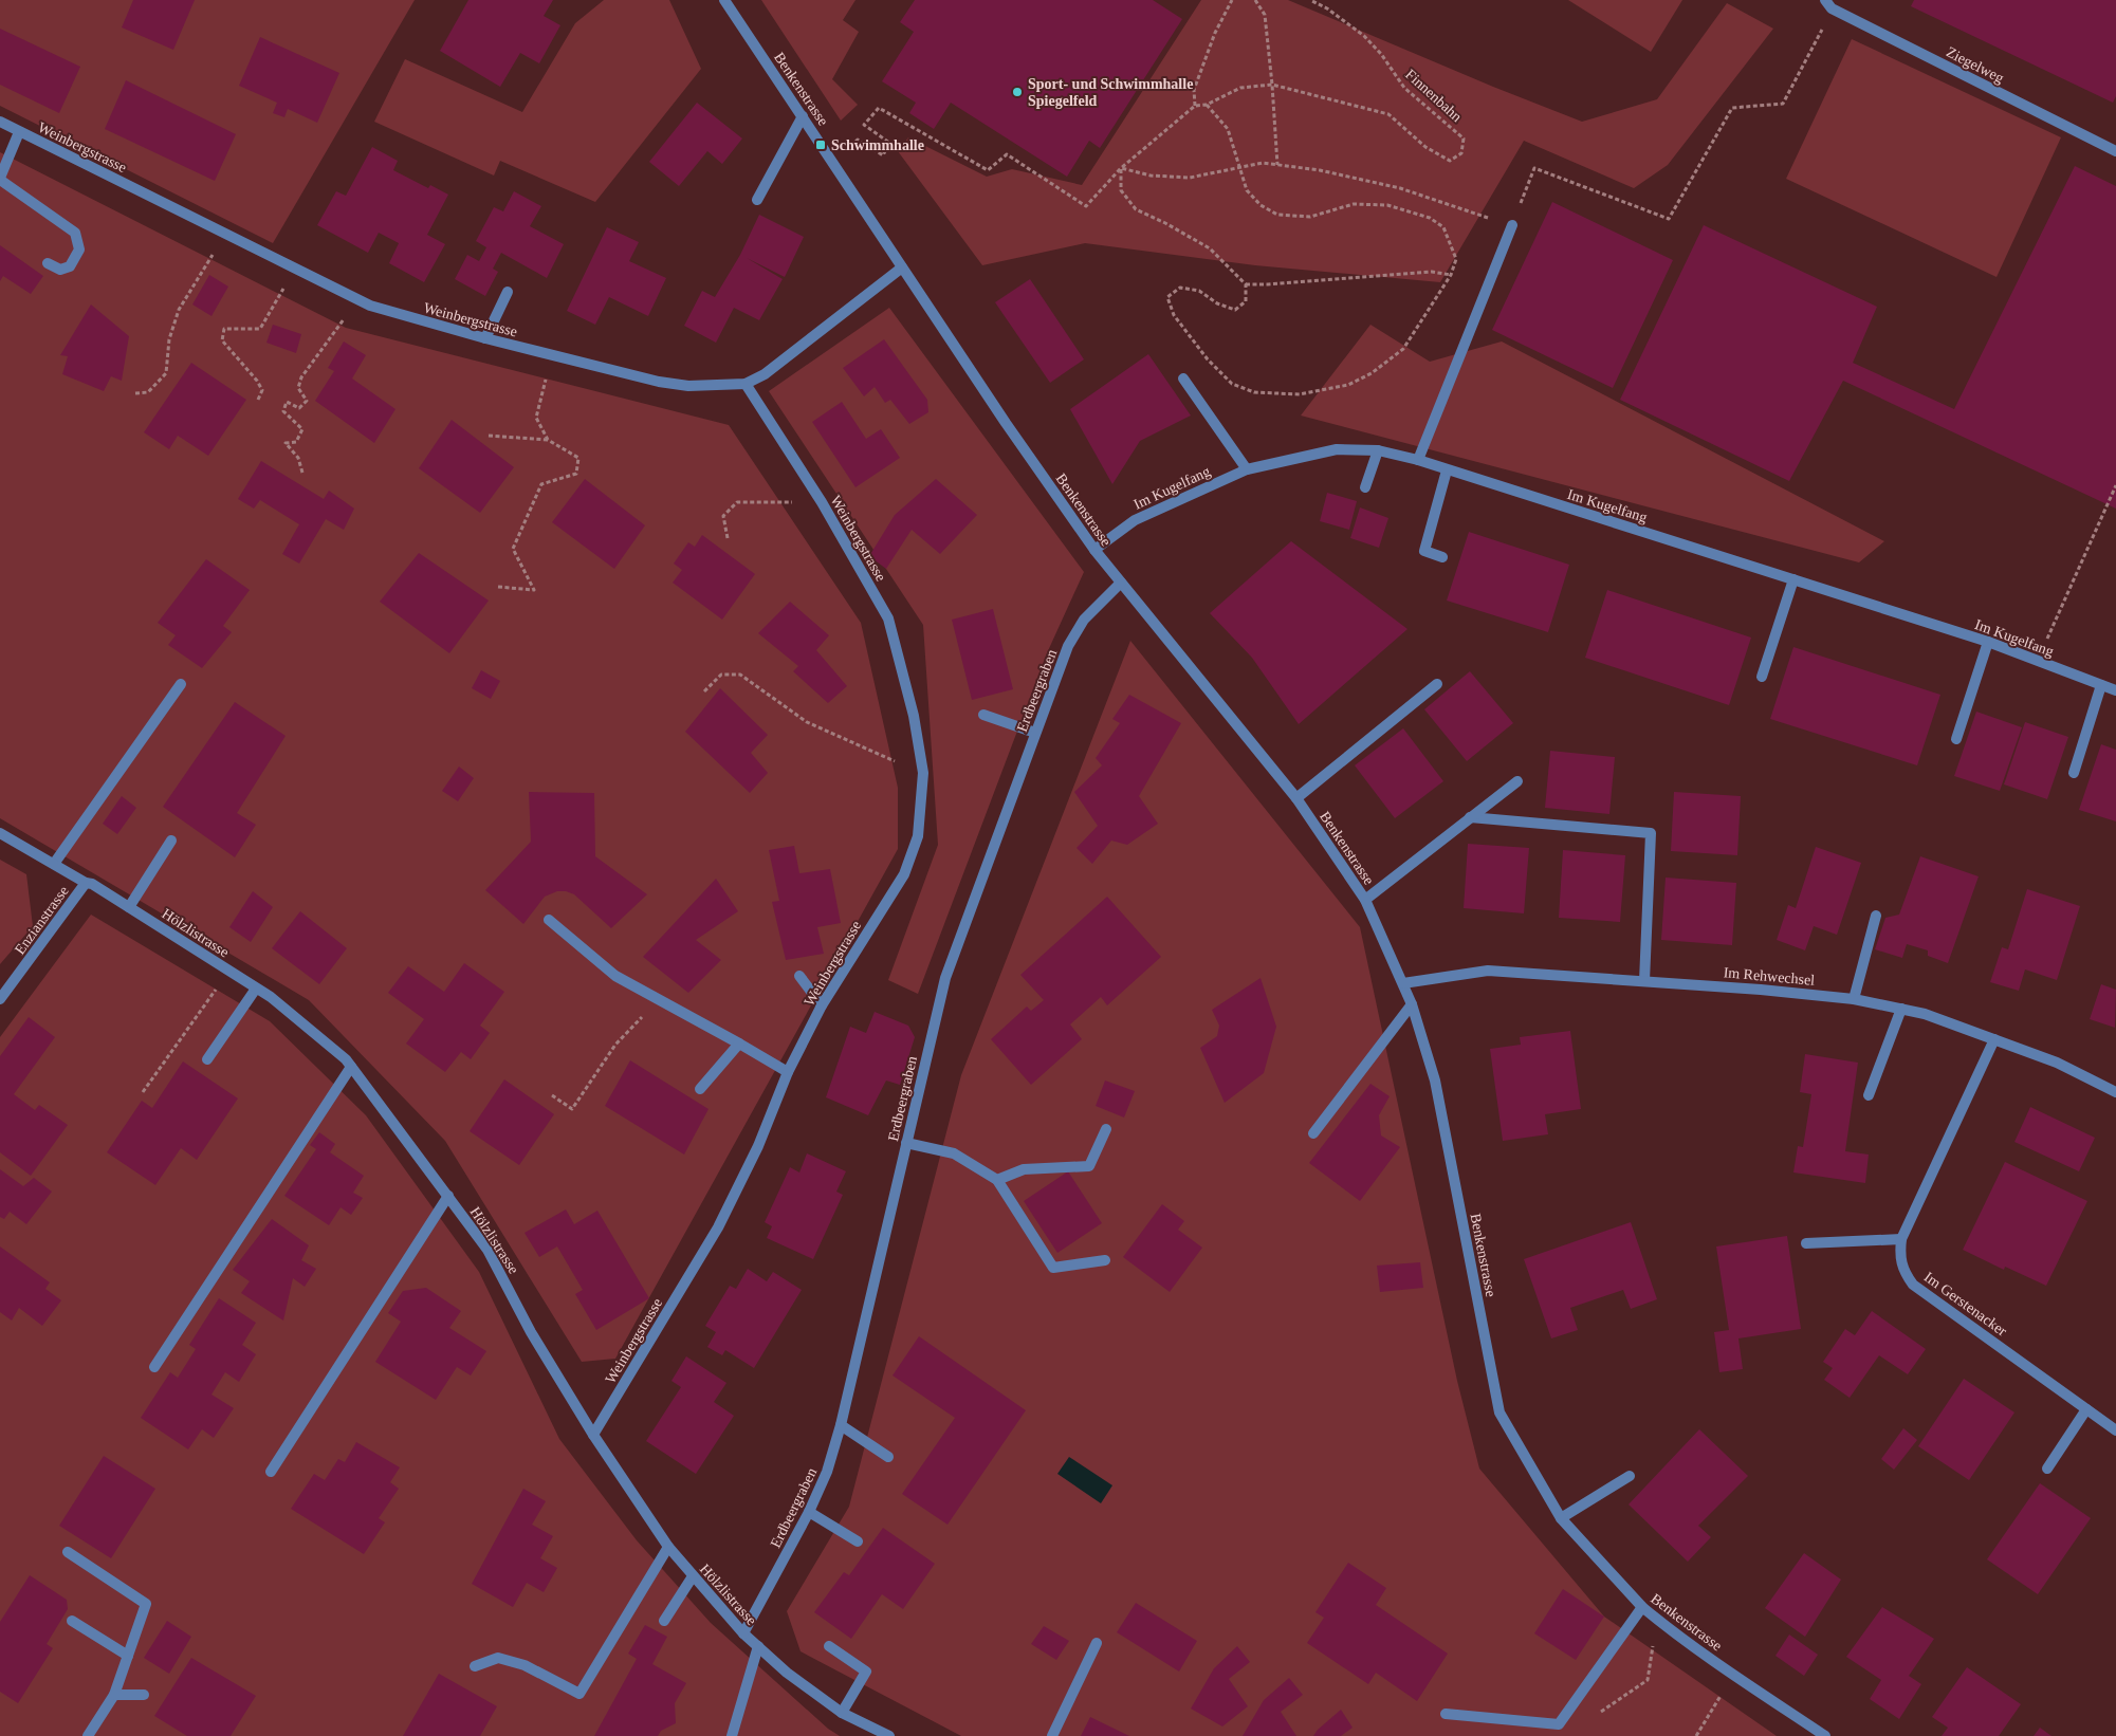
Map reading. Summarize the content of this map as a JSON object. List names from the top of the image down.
{
  "streets": {
    "street": [
      "Ziegelweg",
      "Benkenstrasse",
      "Weinbergstrasse",
      "Im Kugelfang",
      "Erdbeergraben",
      "Enzianstrasse",
      "Hölzlistrasse",
      "Im Rehwechsel",
      "Im Gerstenacker"
    ],
    "path": ["Finnenbahn"]
  },
  "crossings": [
    ["Benkenstrasse", "Im Kugelfang"],
    ["Benkenstrasse", "Erdbeergraben"],
    ["Benkenstrasse", "Im Rehwechsel"],
    ["Weinbergstrasse", "Hölzlistrasse"],
    ["Erdbeergraben", "Hölzlistrasse"],
    ["Enzianstrasse", "Hölzlistrasse"],
    ["Im Rehwechsel", "Im Gerstenacker"]
  ],
  "places": {
    "other": ["Sport- und Schwimmhalle Spiegelfeld"],
    "transit": ["Schwimmhalle"]
  }
}
